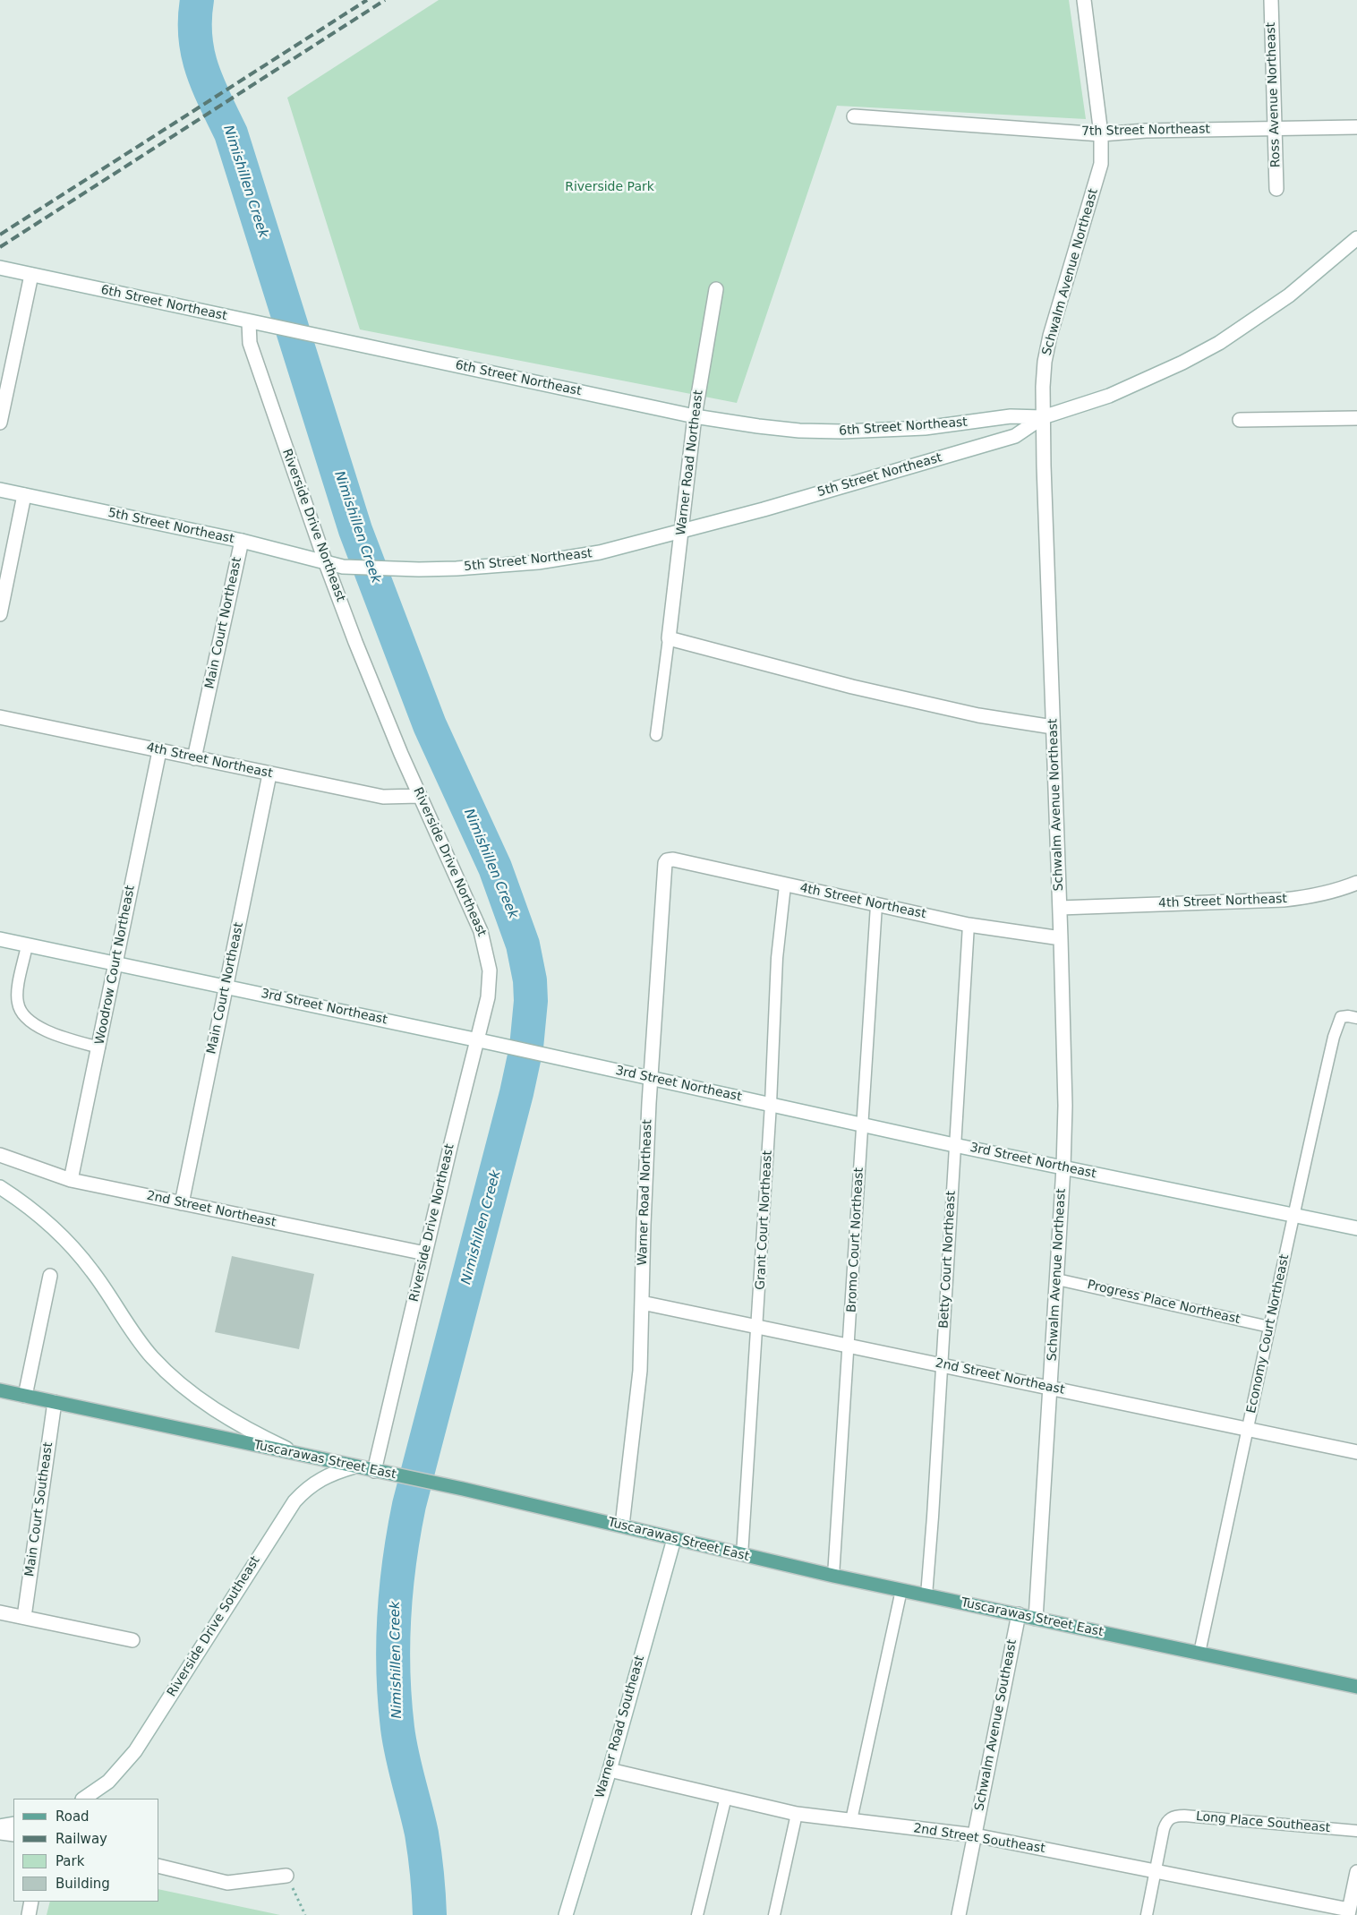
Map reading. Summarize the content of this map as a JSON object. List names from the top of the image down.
{
  "streets": {
    "main road": ["Tuscarawas Street East"],
    "street": [
      "Ross Avenue Northeast",
      "7th Street Northeast",
      "Schwalm Avenue Northeast",
      "6th Street Northeast",
      "Warner Road Northeast",
      "5th Street Northeast",
      "Riverside Drive Northeast",
      "Main Court Northeast",
      "4th Street Northeast",
      "Woodrow Court Northeast",
      "3rd Street Northeast",
      "2nd Street Northeast",
      "Main Court Southeast",
      "Riverside Drive Southeast",
      "Schwalm Avenue Southeast",
      "Warner Road Southeast",
      "2nd Street Southeast"
    ],
    "lane": [
      "Grant Court Northeast",
      "Bromo Court Northeast",
      "Betty Court Northeast",
      "Progress Place Northeast",
      "Economy Court Northeast",
      "Long Place Southeast"
    ]
  },
  "crossings": [
    ["Ross Avenue Northeast", "7th Street Northeast"],
    ["7th Street Northeast", "Schwalm Avenue Northeast"],
    ["Schwalm Avenue Northeast", "6th Street Northeast"],
    ["Schwalm Avenue Northeast", "5th Street Northeast"],
    ["Schwalm Avenue Northeast", "4th Street Northeast"],
    ["Schwalm Avenue Northeast", "3rd Street Northeast"],
    ["Schwalm Avenue Northeast", "2nd Street Northeast"],
    ["Schwalm Avenue Northeast", "Progress Place Northeast"],
    ["Schwalm Avenue Northeast", "Tuscarawas Street East"],
    ["6th Street Northeast", "Warner Road Northeast"],
    ["6th Street Northeast", "5th Street Northeast"],
    ["6th Street Northeast", "Riverside Drive Northeast"],
    ["Warner Road Northeast", "5th Street Northeast"],
    ["Warner Road Northeast", "4th Street Northeast"],
    ["Warner Road Northeast", "3rd Street Northeast"],
    ["Warner Road Northeast", "2nd Street Northeast"],
    ["Warner Road Northeast", "Tuscarawas Street East"],
    ["5th Street Northeast", "Riverside Drive Northeast"],
    ["5th Street Northeast", "Main Court Northeast"],
    ["Riverside Drive Northeast", "4th Street Northeast"],
    ["Riverside Drive Northeast", "3rd Street Northeast"],
    ["Riverside Drive Northeast", "2nd Street Northeast"],
    ["Riverside Drive Northeast", "Tuscarawas Street East"],
    ["Main Court Northeast", "4th Street Northeast"],
    ["Main Court Northeast", "3rd Street Northeast"],
    ["Main Court Northeast", "2nd Street Northeast"],
    ["4th Street Northeast", "Woodrow Court Northeast"],
    ["4th Street Northeast", "Grant Court Northeast"],
    ["4th Street Northeast", "Bromo Court Northeast"],
    ["4th Street Northeast", "Betty Court Northeast"],
    ["Woodrow Court Northeast", "3rd Street Northeast"],
    ["Woodrow Court Northeast", "2nd Street Northeast"],
    ["3rd Street Northeast", "Grant Court Northeast"],
    ["3rd Street Northeast", "Bromo Court Northeast"],
    ["3rd Street Northeast", "Betty Court Northeast"],
    ["3rd Street Northeast", "Economy Court Northeast"],
    ["2nd Street Northeast", "Grant Court Northeast"],
    ["2nd Street Northeast", "Bromo Court Northeast"],
    ["2nd Street Northeast", "Betty Court Northeast"],
    ["2nd Street Northeast", "Economy Court Northeast"],
    ["Grant Court Northeast", "Tuscarawas Street East"],
    ["Bromo Court Northeast", "Tuscarawas Street East"],
    ["Betty Court Northeast", "Tuscarawas Street East"],
    ["Progress Place Northeast", "Economy Court Northeast"],
    ["Economy Court Northeast", "Tuscarawas Street East"],
    ["Tuscarawas Street East", "Main Court Southeast"],
    ["Tuscarawas Street East", "Riverside Drive Southeast"],
    ["Tuscarawas Street East", "Schwalm Avenue Southeast"],
    ["Tuscarawas Street East", "Warner Road Southeast"],
    ["Schwalm Avenue Southeast", "2nd Street Southeast"],
    ["Warner Road Southeast", "2nd Street Southeast"],
    ["Long Place Southeast", "2nd Street Southeast"]
  ],
  "water": ["Nimishillen Creek"],
  "parks": ["Riverside Park"],
  "legend": [
    "Road",
    "Railway",
    "Park",
    "Building"
  ]
}
